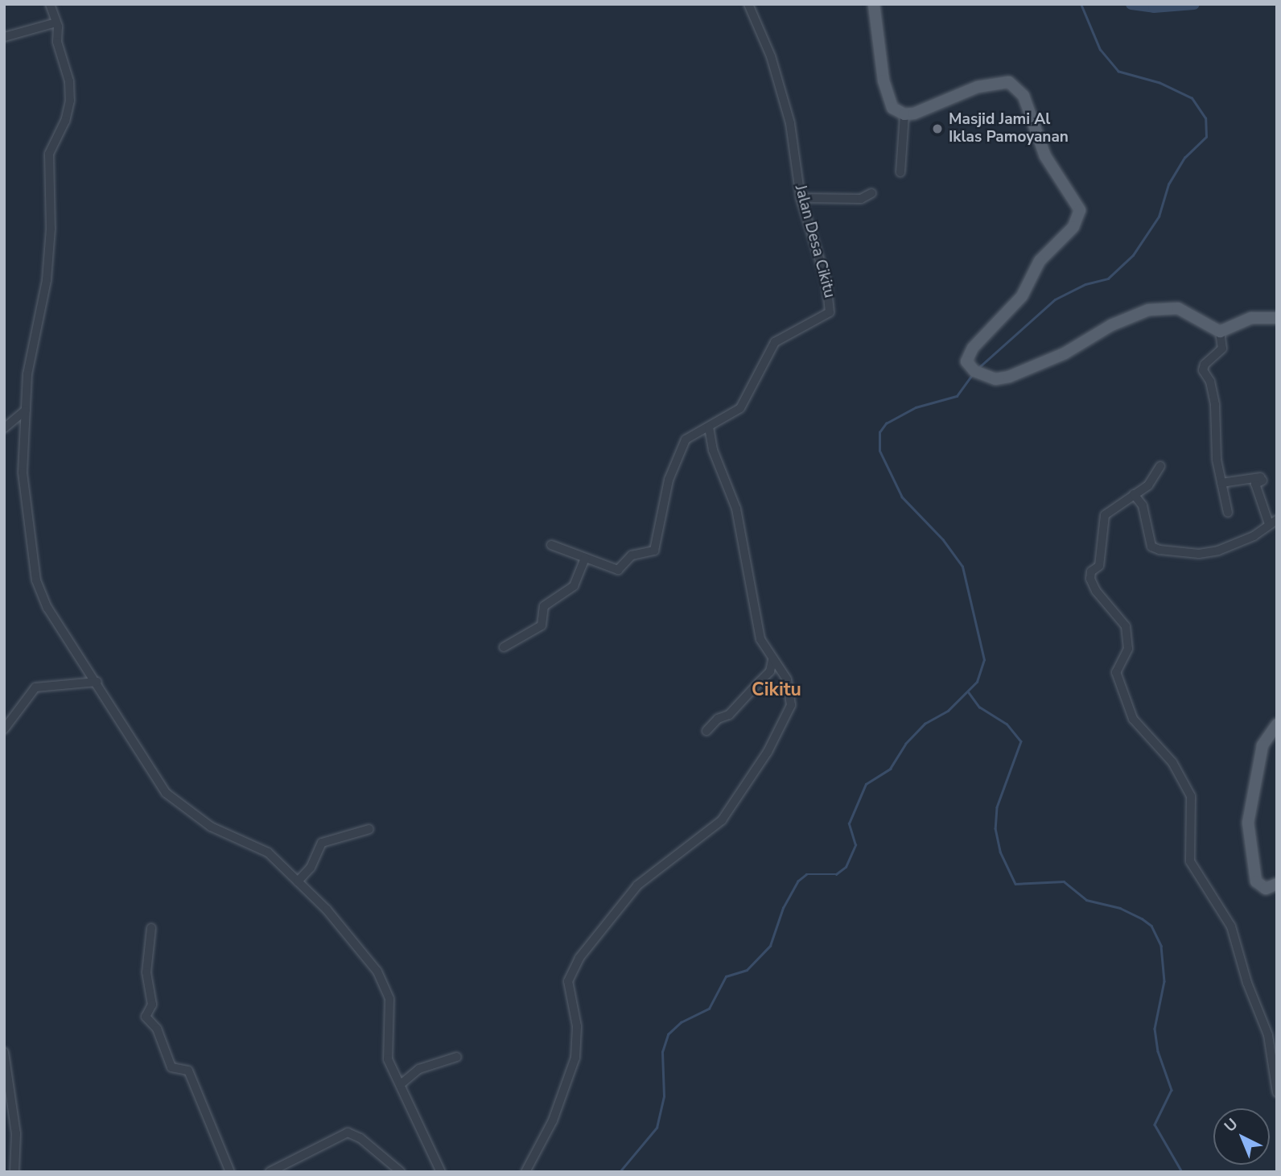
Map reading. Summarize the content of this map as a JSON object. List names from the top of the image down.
{
  "streets": {
    "street": ["Jalan Desa Cikitu"]
  },
  "districts": ["Cikitu"],
  "places": ["Masjid Jami Al Iklas Pamoyanan"],
  "north": "top left"
}
